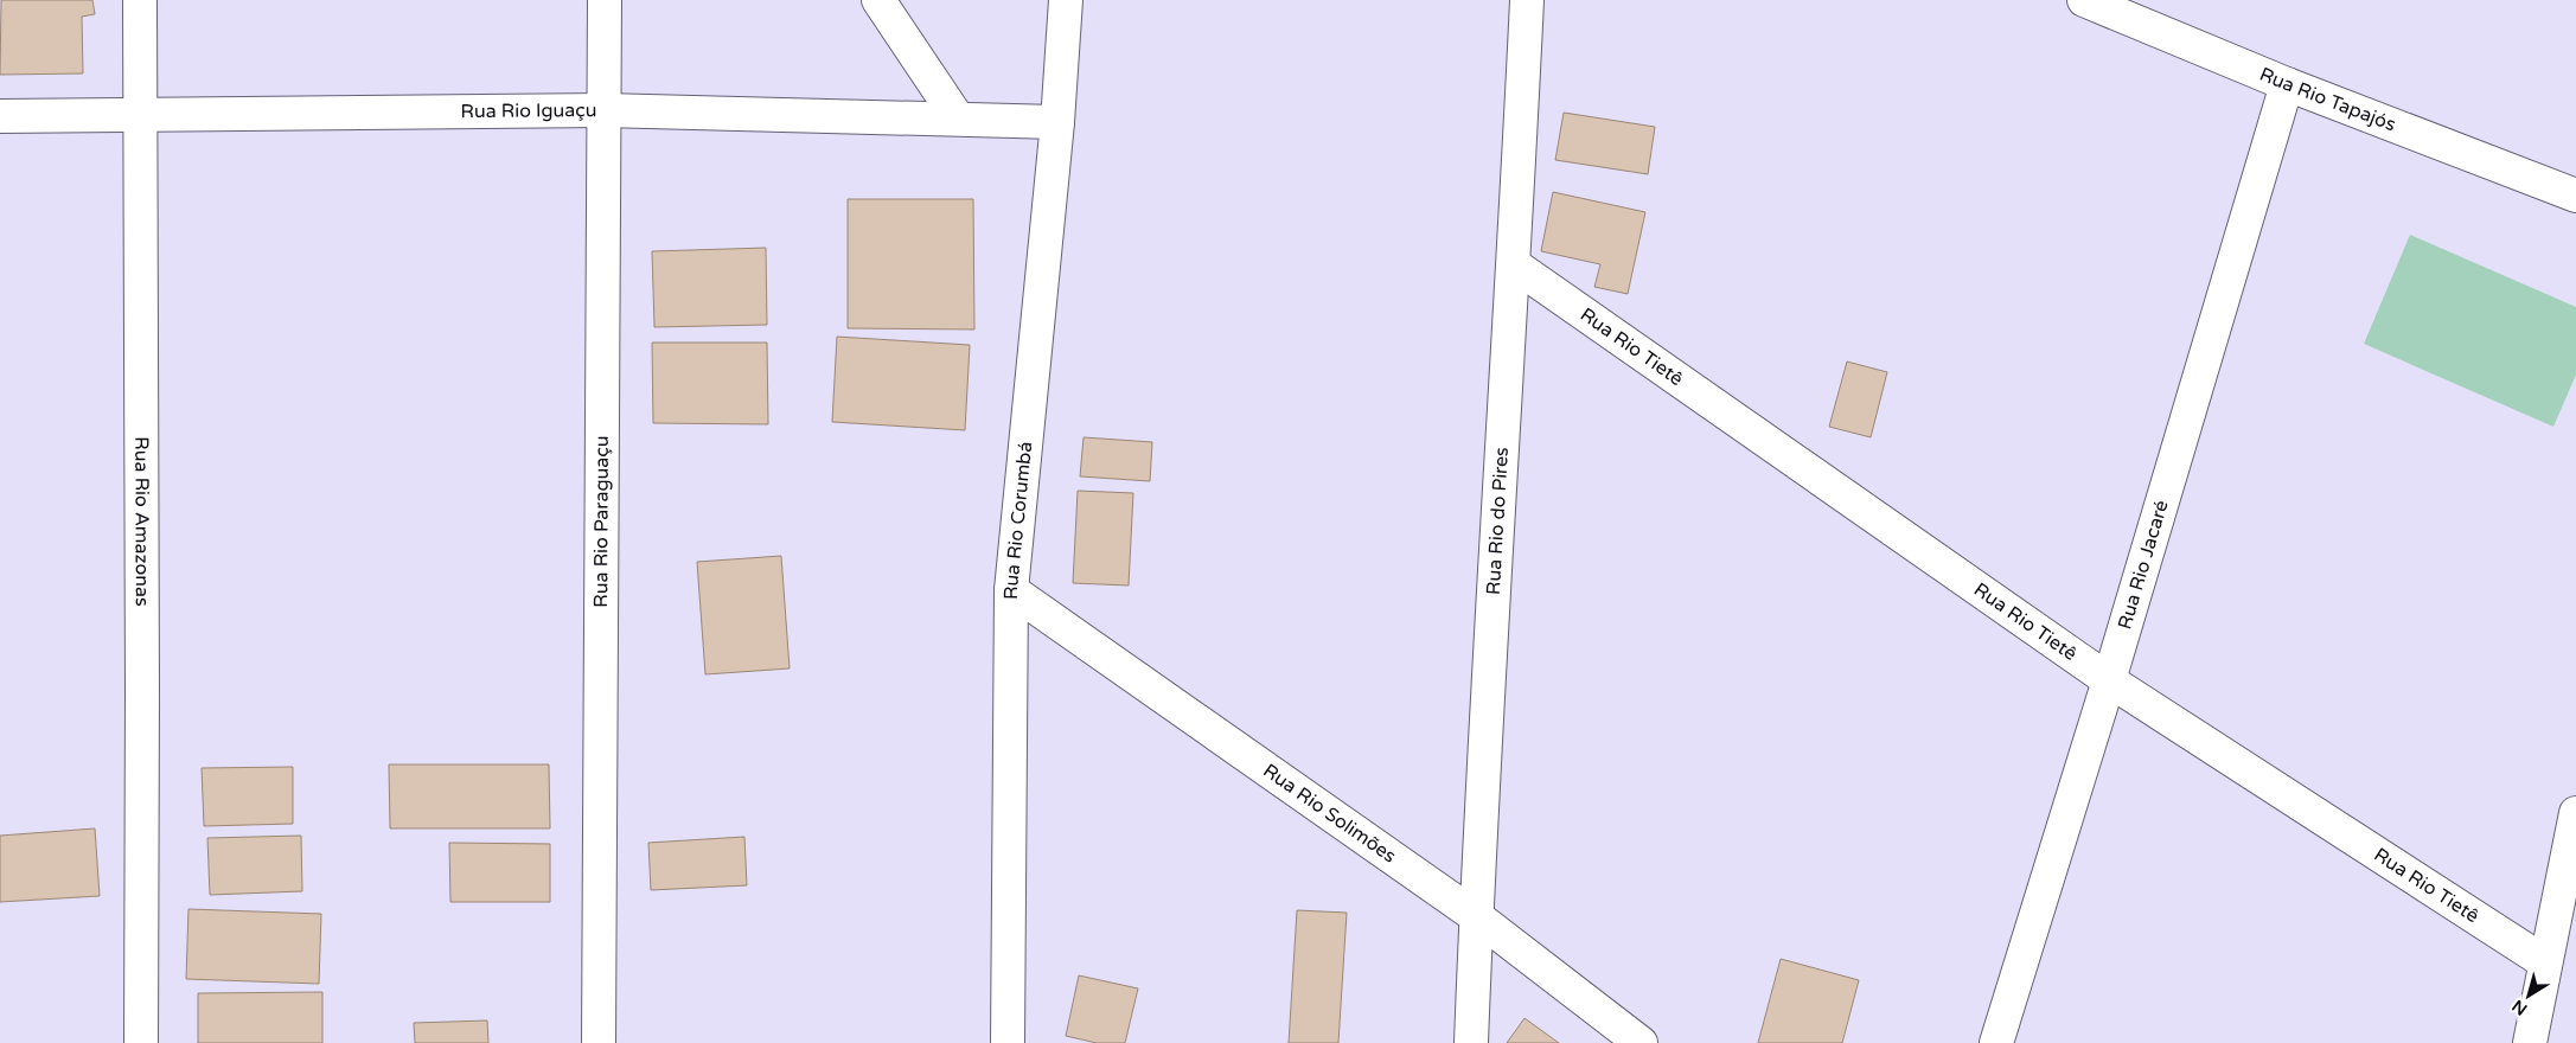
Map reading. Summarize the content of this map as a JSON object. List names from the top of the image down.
{
  "streets": {
    "street": [
      "Rua Rio Tapajós",
      "Rua Rio Iguaçu",
      "Rua Rio Tietê",
      "Rua Rio Corumbá",
      "Rua Rio Amazonas",
      "Rua Rio Paraguaçu",
      "Rua Rio do Pires",
      "Rua Rio Jacaré",
      "Rua Rio Solimões"
    ]
  },
  "crossings": [
    ["Rua Rio Tapajós", "Rua Rio Jacaré"],
    ["Rua Rio Iguaçu", "Rua Rio Corumbá"],
    ["Rua Rio Iguaçu", "Rua Rio Amazonas"],
    ["Rua Rio Iguaçu", "Rua Rio Paraguaçu"],
    ["Rua Rio Tietê", "Rua Rio do Pires"],
    ["Rua Rio Tietê", "Rua Rio Jacaré"],
    ["Rua Rio Corumbá", "Rua Rio Solimões"],
    ["Rua Rio do Pires", "Rua Rio Solimões"]
  ],
  "north": "bottom left"
}
